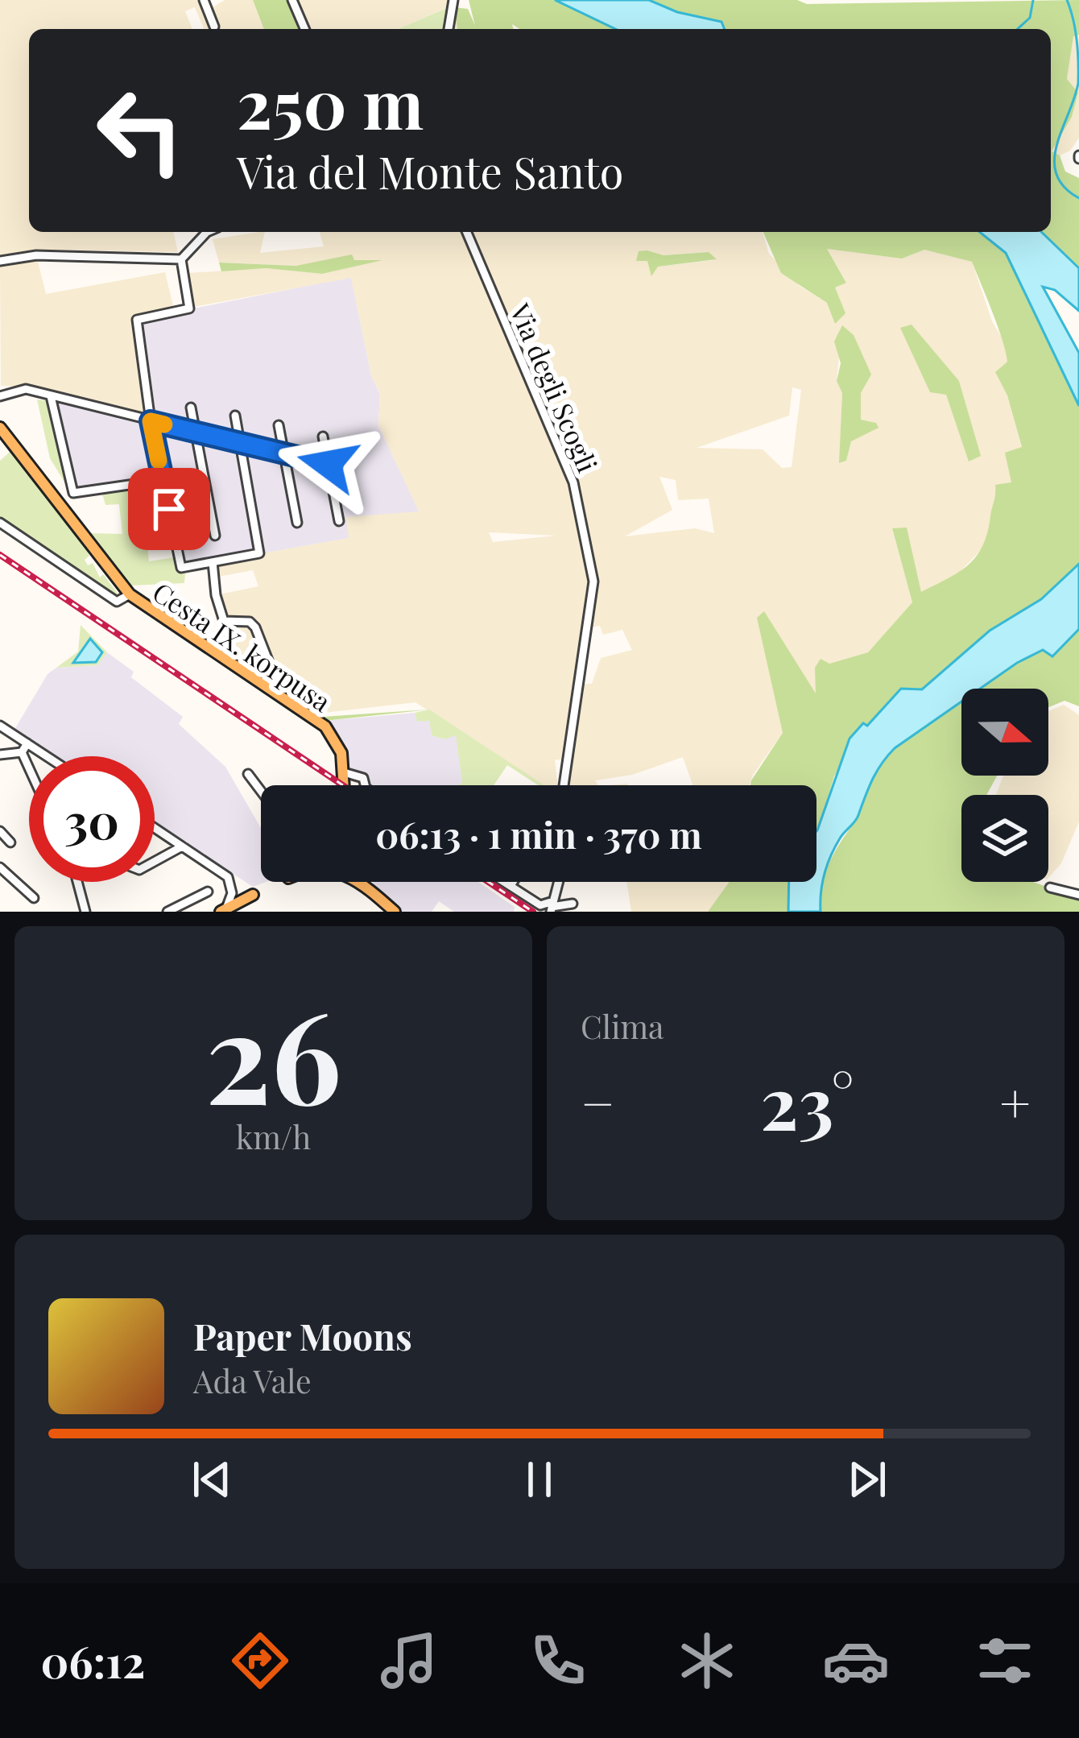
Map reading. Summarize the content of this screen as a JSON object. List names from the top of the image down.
{
  "streets": {
    "main road": ["Cesta IX. korpusa"],
    "street": ["Via degli Scogli"]
  },
  "north": "right",
  "page": {
    "turn": ["250 m", "Via del Monte Santo"],
    "limit": "30",
    "trip": "06:13 · 1 min · 370 m",
    "tile": [
      ["26", "km/h"],
      "Clima"
    ],
    "heat": ["−", "23°", "+"],
    "song": ["Paper Moons", "Ada Vale"],
    "tabs": "06:12"
  }
}
